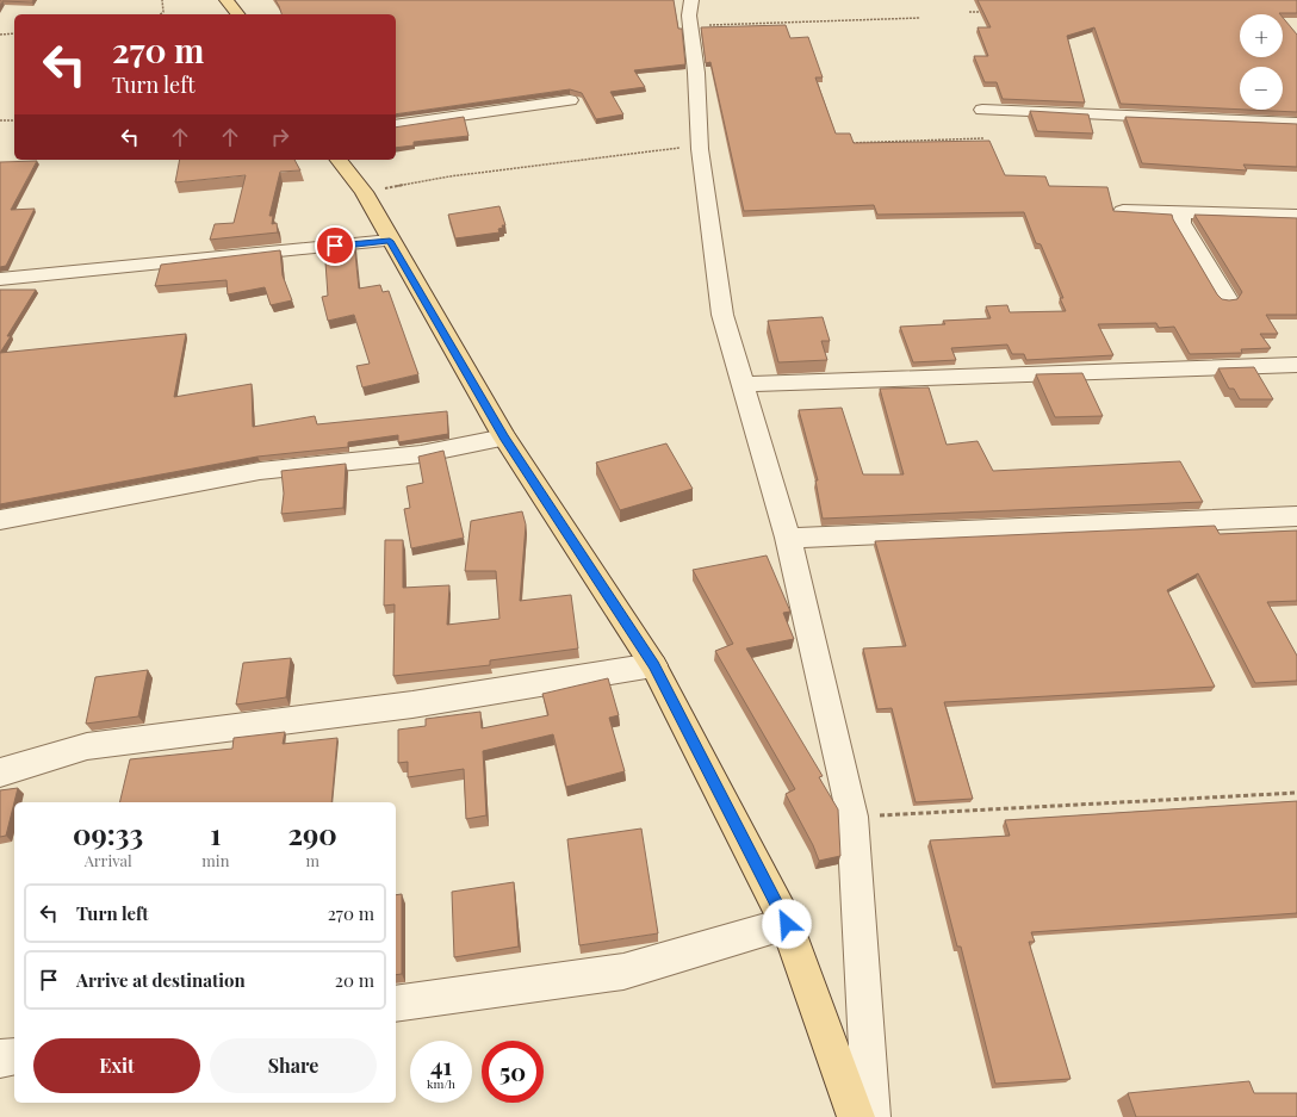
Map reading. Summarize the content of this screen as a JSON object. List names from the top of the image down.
{
  "page": {
    "map_buttons": ["+", "−"],
    "turn": ["270 m", "Turn left"],
    "eta": [
      "09:33",
      "Arrival",
      "1",
      "min",
      "290",
      "m"
    ],
    "list": [
      {
        "name": "Turn left",
        "value": "270 m"
      },
      {
        "name": "Arrive at destination",
        "value": "20 m"
      }
    ],
    "buttons": ["Exit", "Share"],
    "speed": "41 km/h",
    "limit": "50"
  }
}
